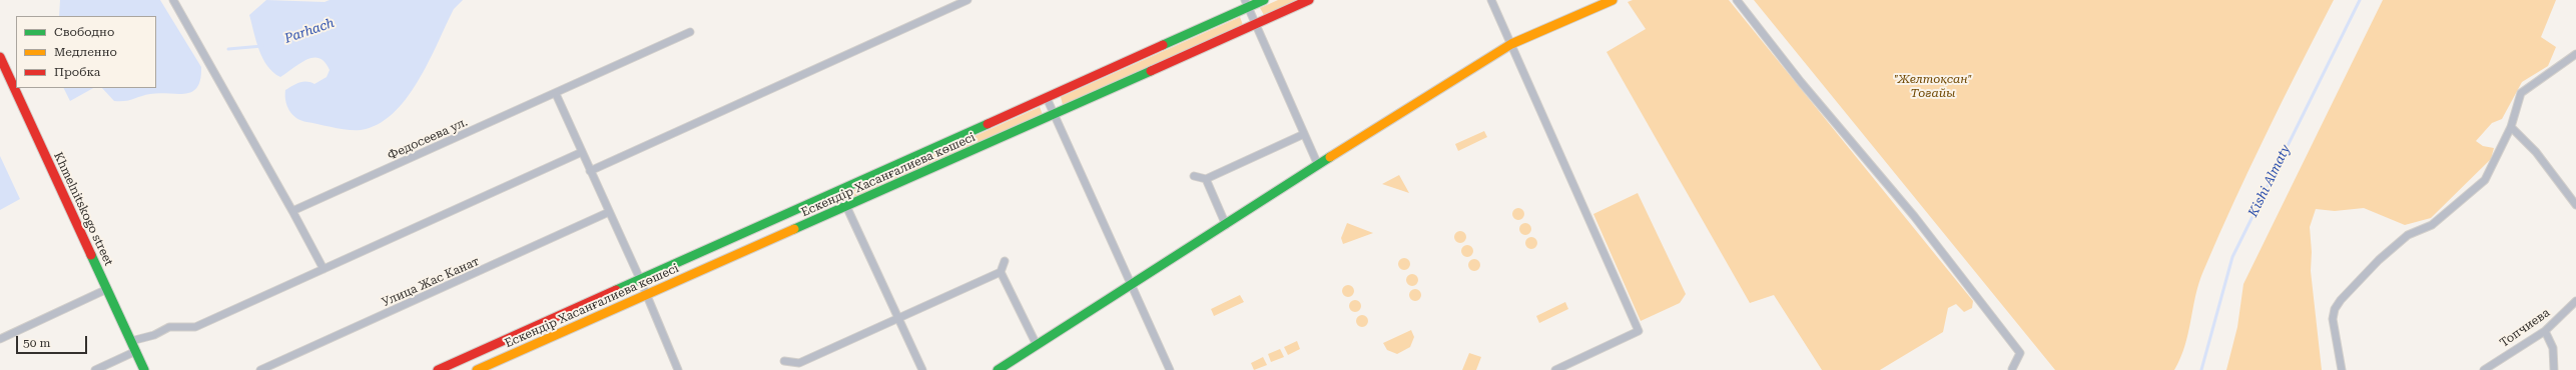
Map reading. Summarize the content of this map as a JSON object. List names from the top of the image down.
{
  "streets": {
    "street": [
      "Федосеева ул.",
      "Ескендір Хасанғалиева көшесі",
      "Khmelnitskogo street",
      "Улица Жас Канат",
      "Топчиева"
    ]
  },
  "water": ["Parhach", "Kіshі Almaty"],
  "parks": ["\"Желтоқсан\" Тоғайы"],
  "legend": ["Свободно", "Медленно", "Пробка"],
  "scale_bar": "50 m"
}
